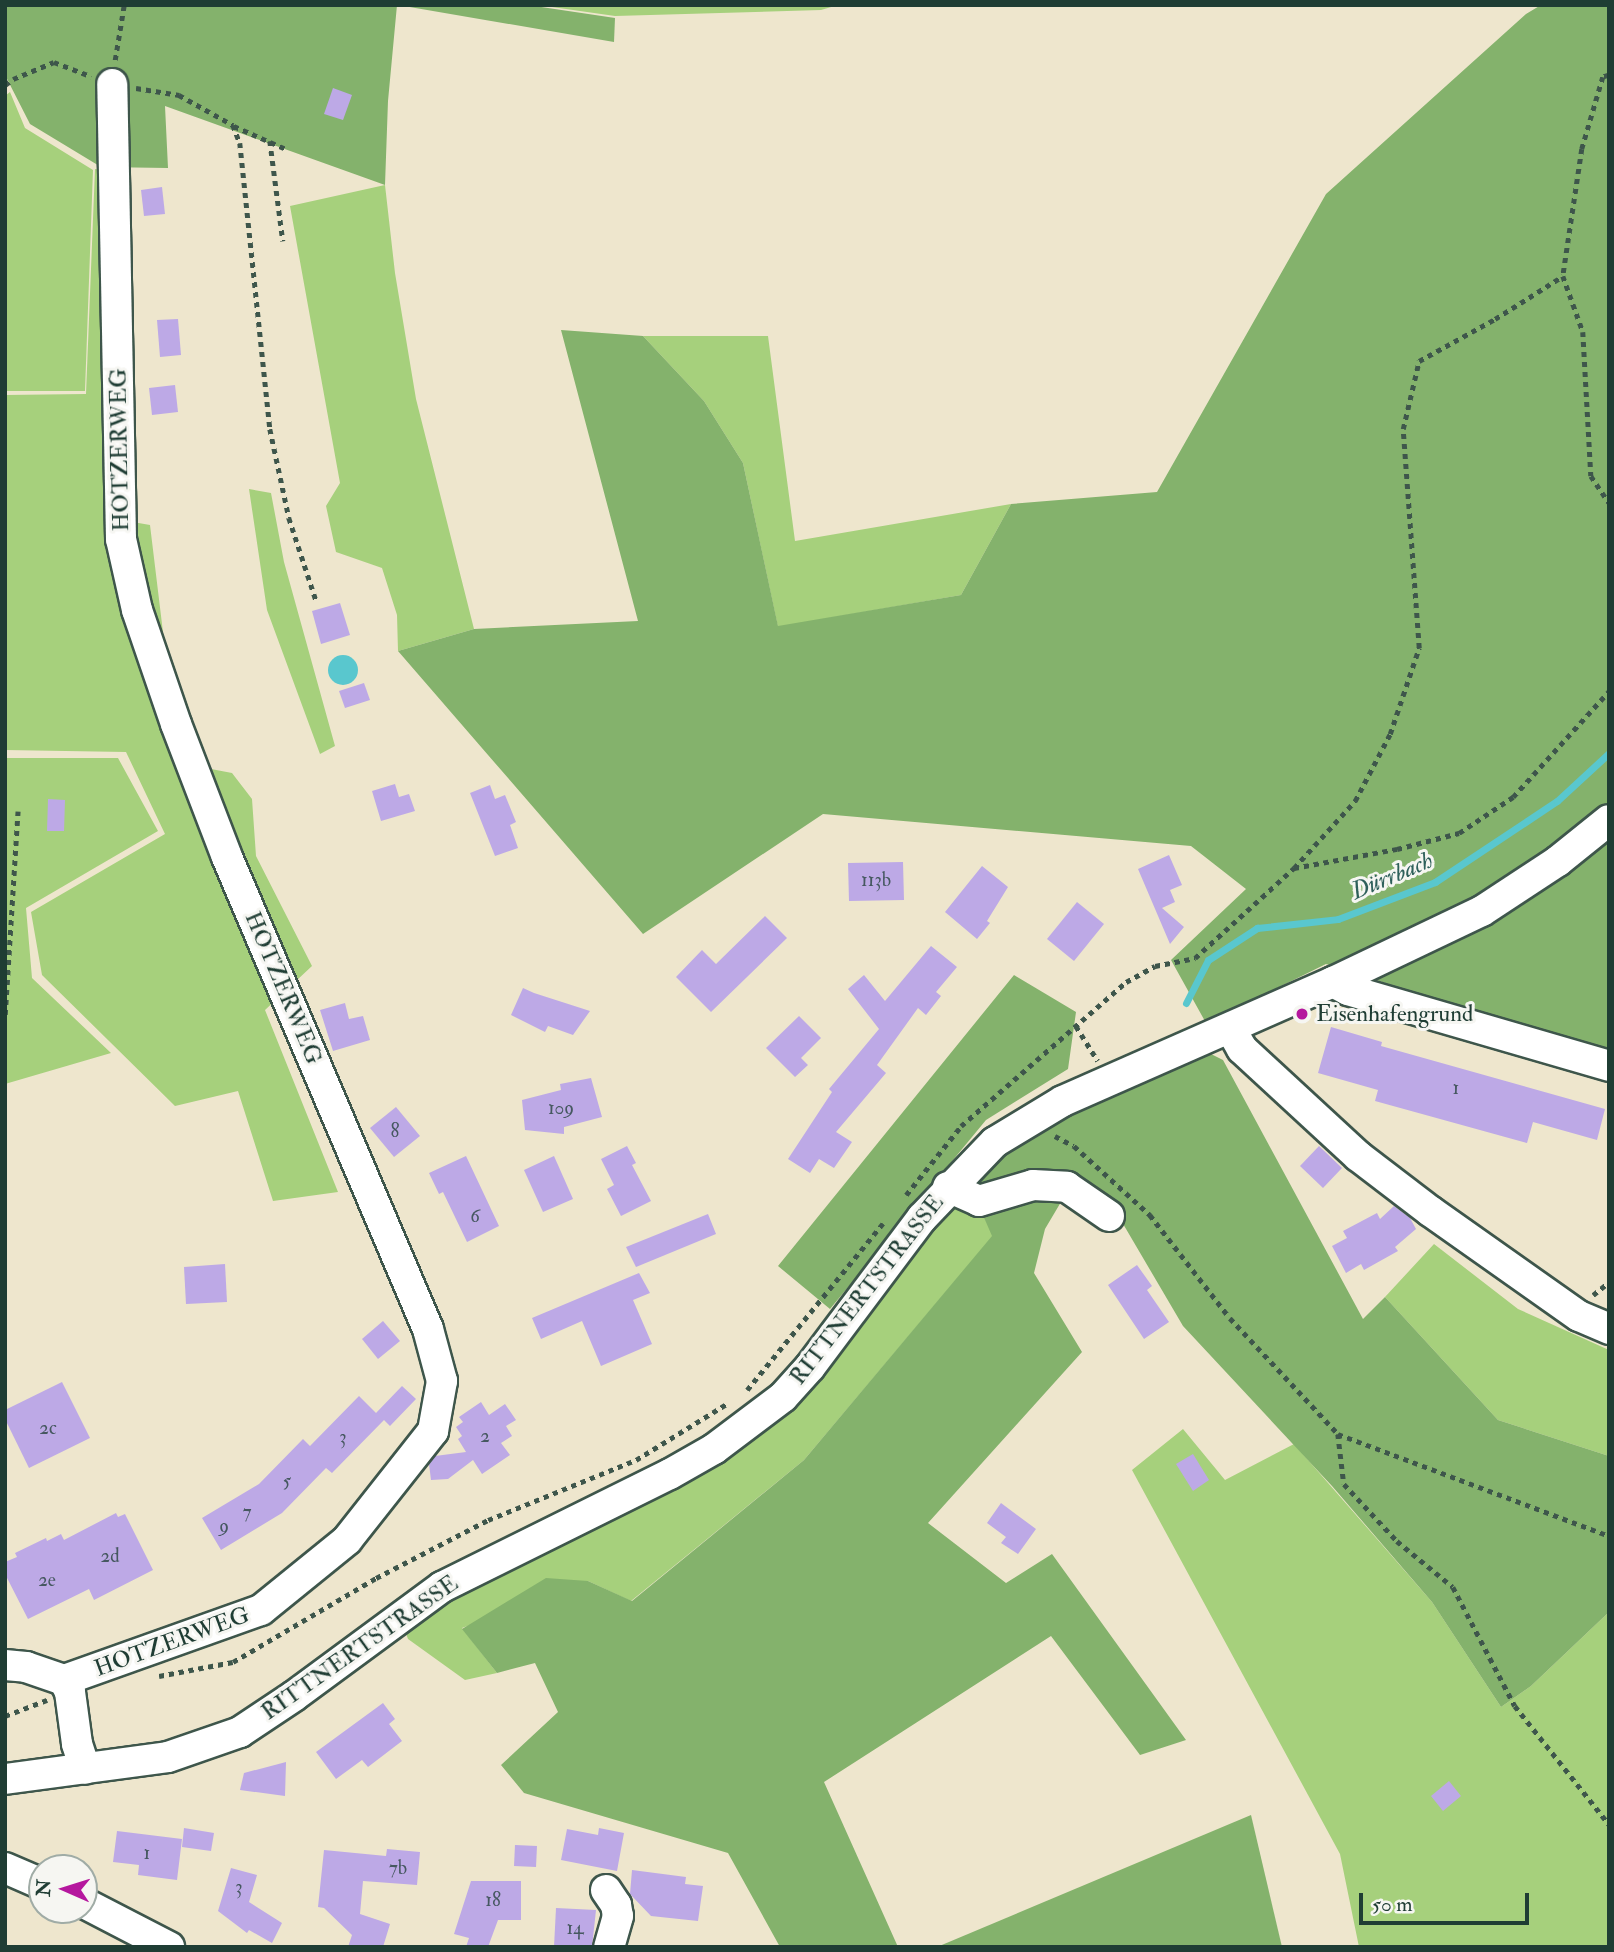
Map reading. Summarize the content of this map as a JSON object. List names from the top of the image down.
{
  "streets": {
    "street": ["HOTZERWEG", "RITTNERTSTRASSE"]
  },
  "water": ["Dürrbach"],
  "places": ["Eisenhafengrund"],
  "house_numbers": [
    "113b",
    "1",
    "109",
    "8",
    "6",
    "2c",
    "2",
    "3",
    "5",
    "7",
    "9",
    "2d",
    "2e",
    "1",
    "7b",
    "3",
    "18",
    "14"
  ],
  "scale_bar": "50 m",
  "north": "left"
}
